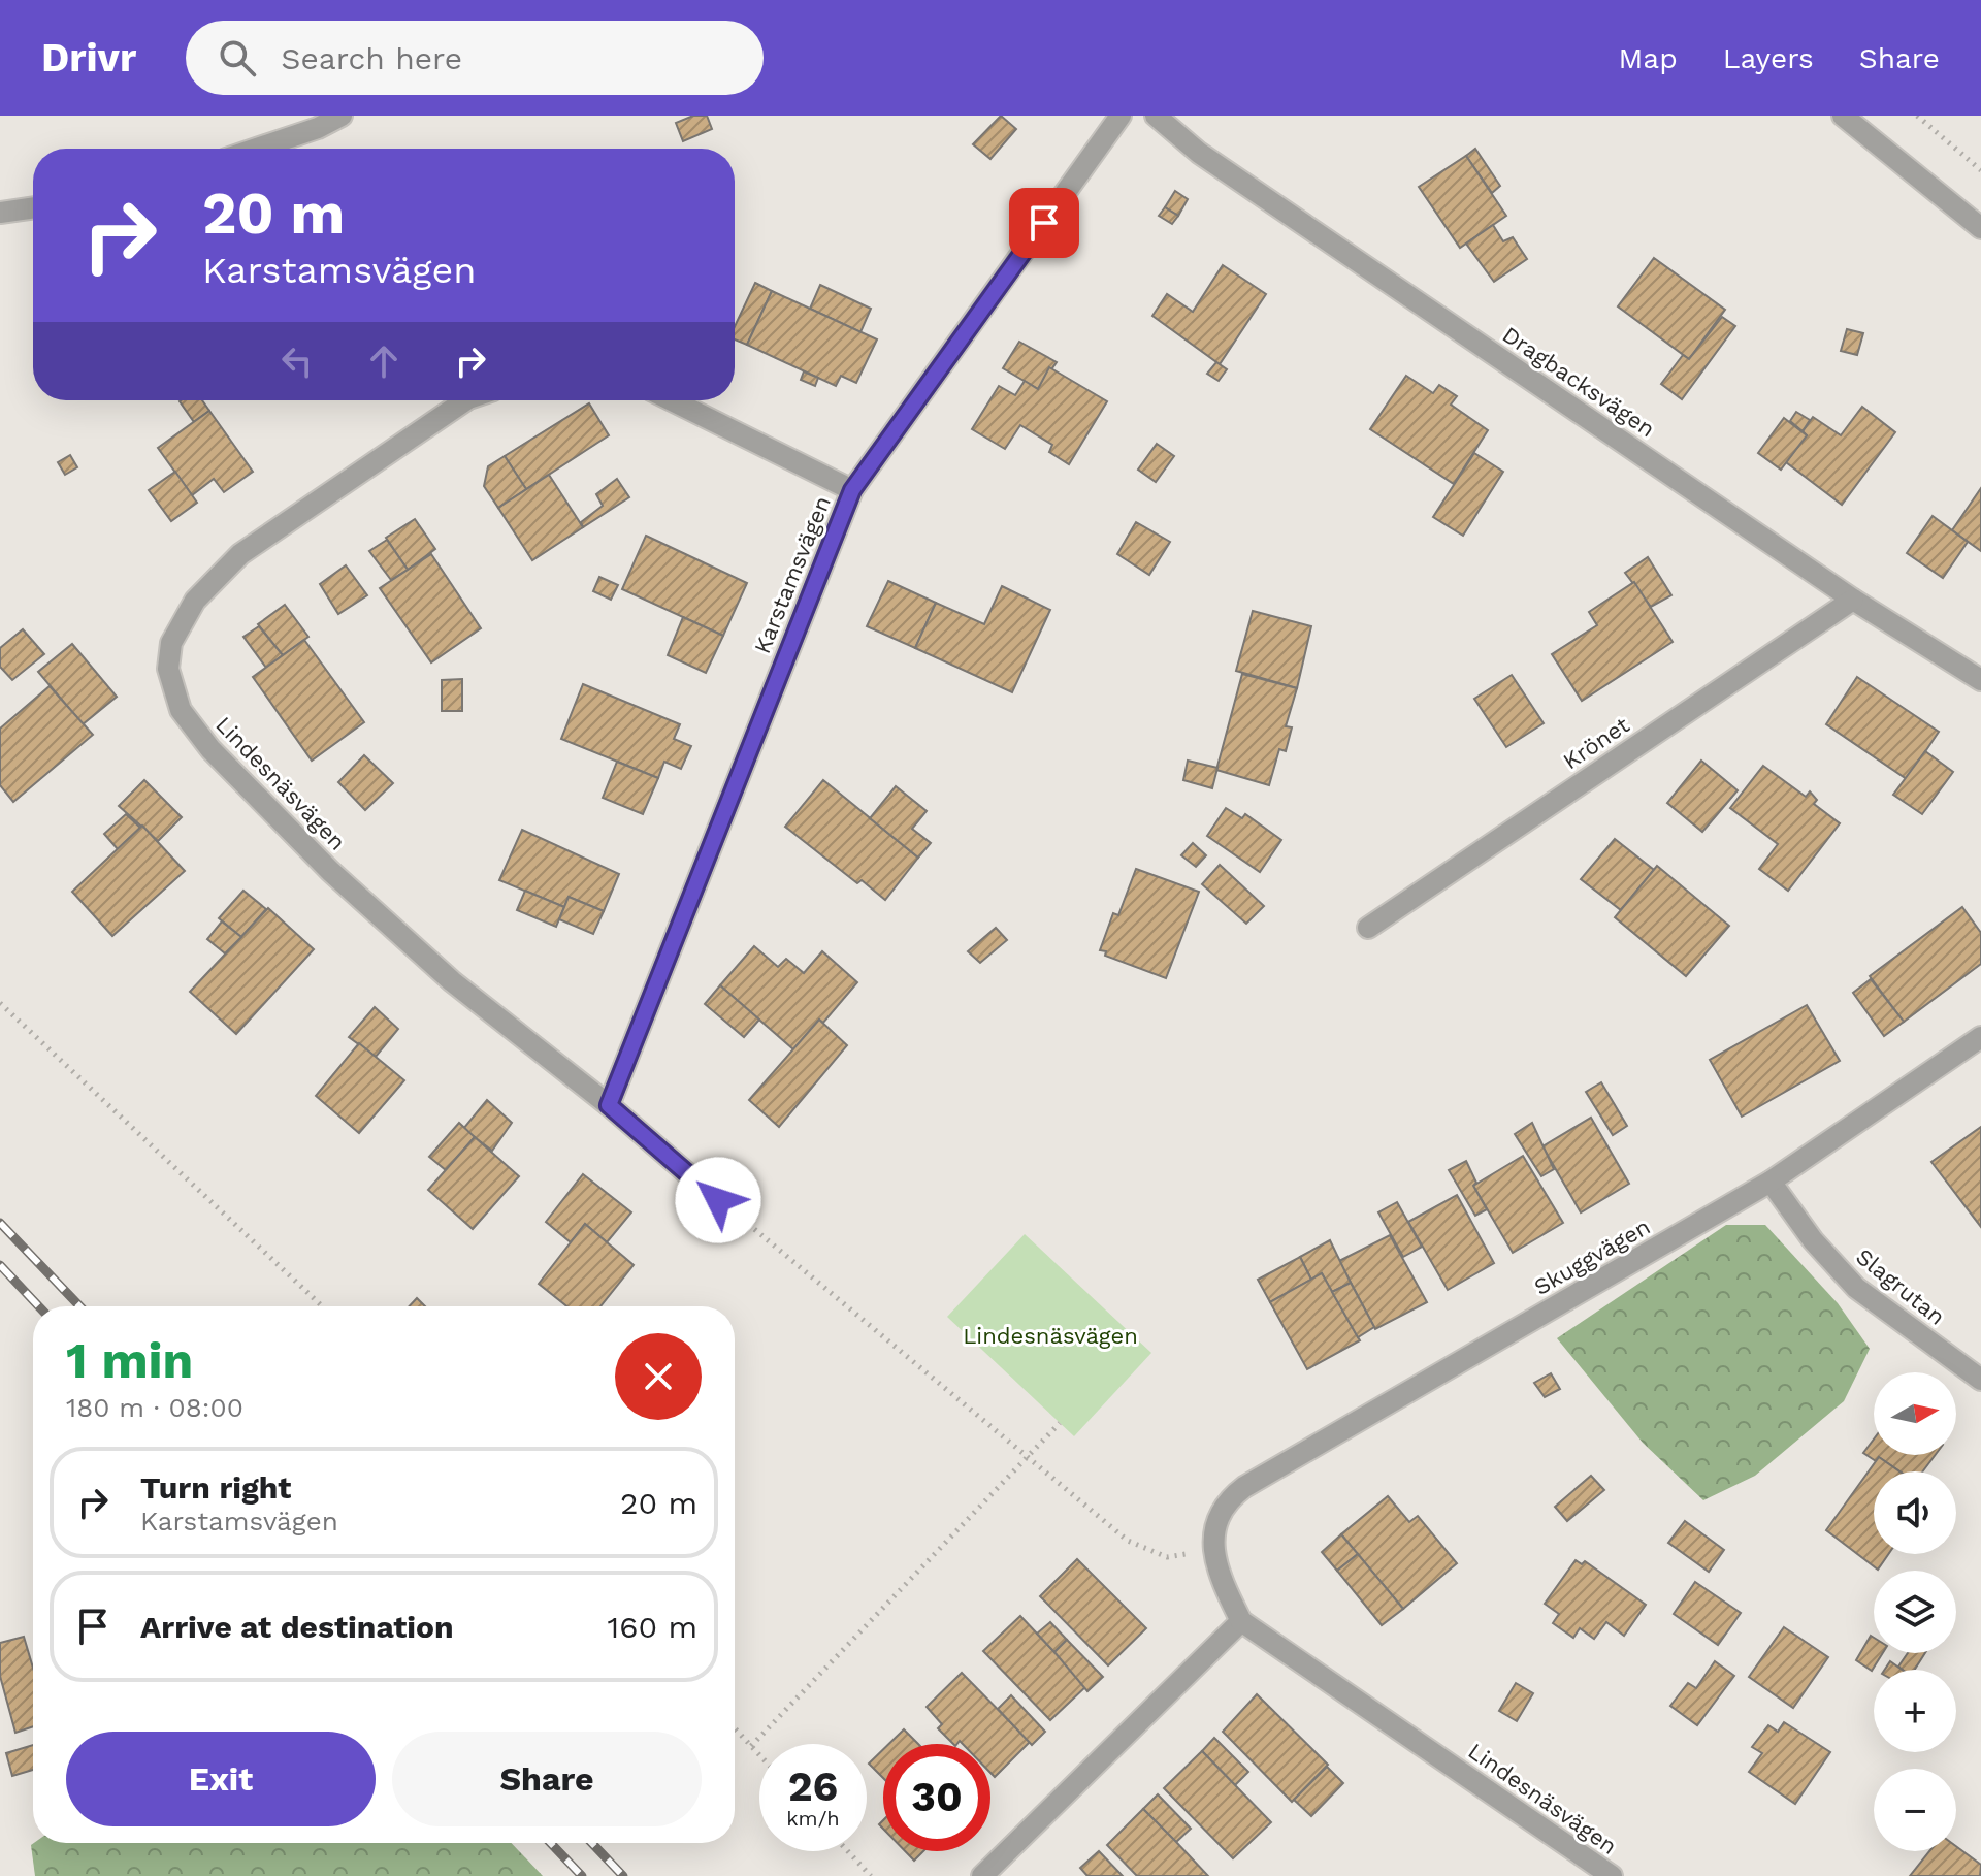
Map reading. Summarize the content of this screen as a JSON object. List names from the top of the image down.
{
  "streets": {
    "street": [
      "Dragbacksvägen",
      "Karstamsvägen",
      "Krönet",
      "Lindesnäsvägen",
      "Skuggvägen",
      "Slagrutan"
    ]
  },
  "crossings": [
    ["Dragbacksvägen", "Krönet"],
    ["Karstamsvägen", "Lindesnäsvägen"],
    ["Skuggvägen", "Slagrutan"]
  ],
  "parks": ["Lindesnäsvägen"],
  "north": "right",
  "page": {
    "header": "Drivr",
    "search": "Search here",
    "nav": ["Map", "Layers", "Share"],
    "turn": ["20 m", "Karstamsvägen"],
    "heading": ["1 min", "180 m · 08:00"],
    "map_buttons": ["+", "−"],
    "list": [
      {
        "name": "Turn right",
        "note": "Karstamsvägen",
        "value": "20 m"
      },
      {
        "name": "Arrive at destination",
        "value": "160 m"
      }
    ],
    "buttons": ["Exit", "Share"],
    "speed": "26 km/h",
    "limit": "30"
  }
}
